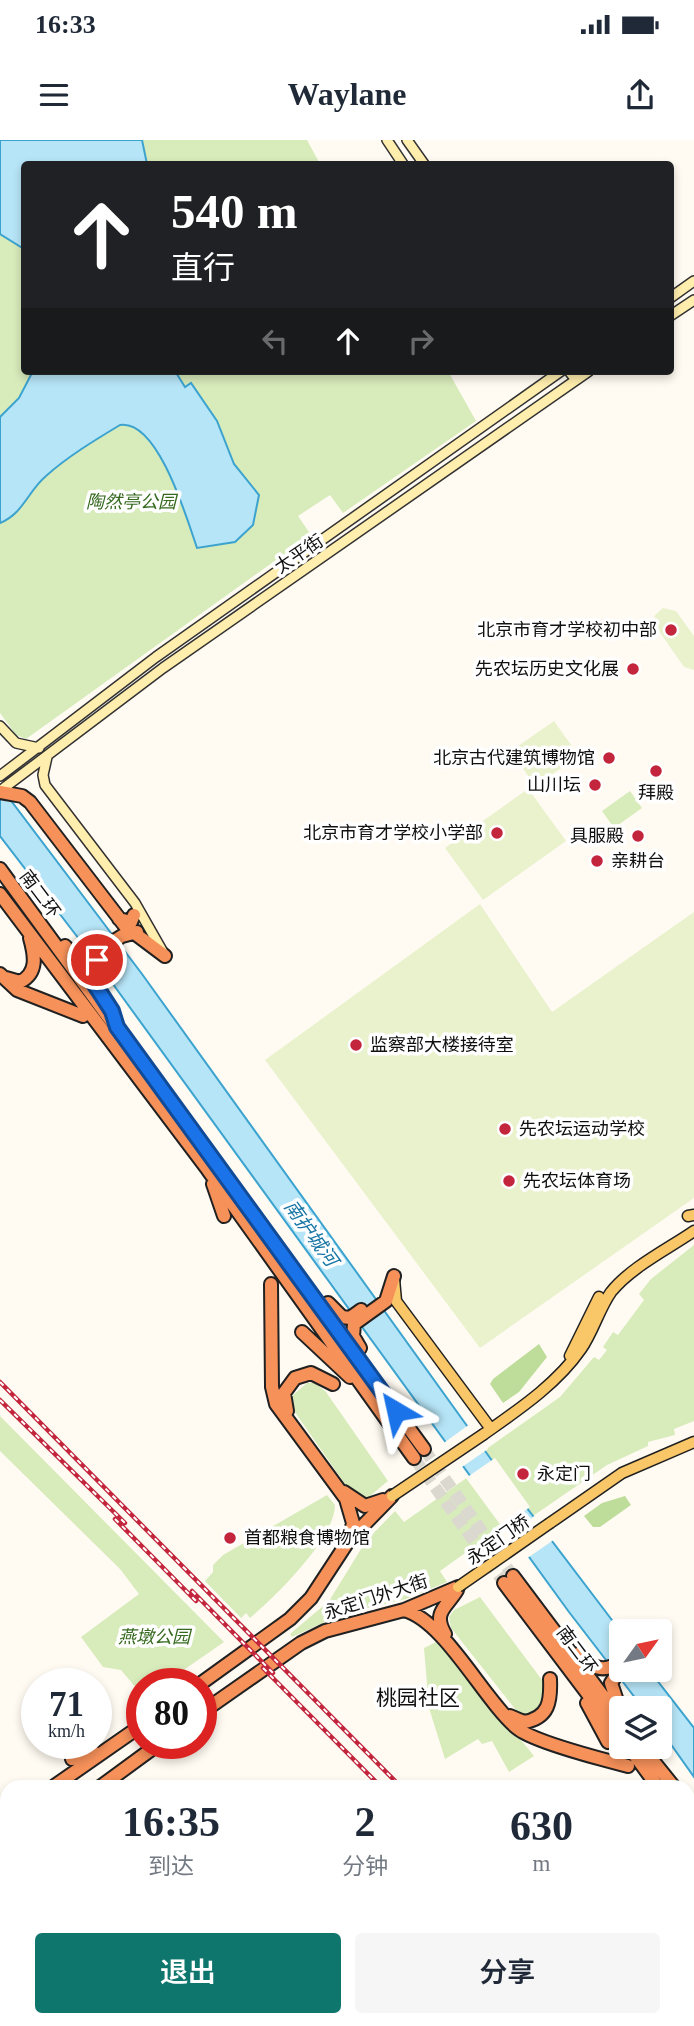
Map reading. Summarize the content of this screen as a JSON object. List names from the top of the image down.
{
  "streets": {
    "highway": ["南二环", "永定门外大街"],
    "main road": ["太平街", "永定门桥"]
  },
  "crossings": [
    ["永定门桥", "永定门外大街"]
  ],
  "districts": ["桃园社区"],
  "water": ["南护城河"],
  "parks": ["陶然亭公园", "燕墩公园"],
  "places": [
    "北京市育才学校初中部",
    "先农坛历史文化展",
    "北京古代建筑博物馆",
    "拜殿",
    "山川坛",
    "北京市育才学校小学部",
    "具服殿",
    "亲耕台",
    "监察部大楼接待室",
    "先农坛运动学校",
    "先农坛体育场",
    "永定门",
    "首都粮食博物馆"
  ],
  "north": "top right",
  "page": {
    "status": "16:33",
    "header": "Waylane",
    "turn": ["540 m", "直行"],
    "speed": "71 km/h",
    "limit": "80",
    "eta": [
      "16:35",
      "到达",
      "2",
      "分钟",
      "630",
      "m"
    ],
    "buttons": ["退出", "分享"]
  }
}
